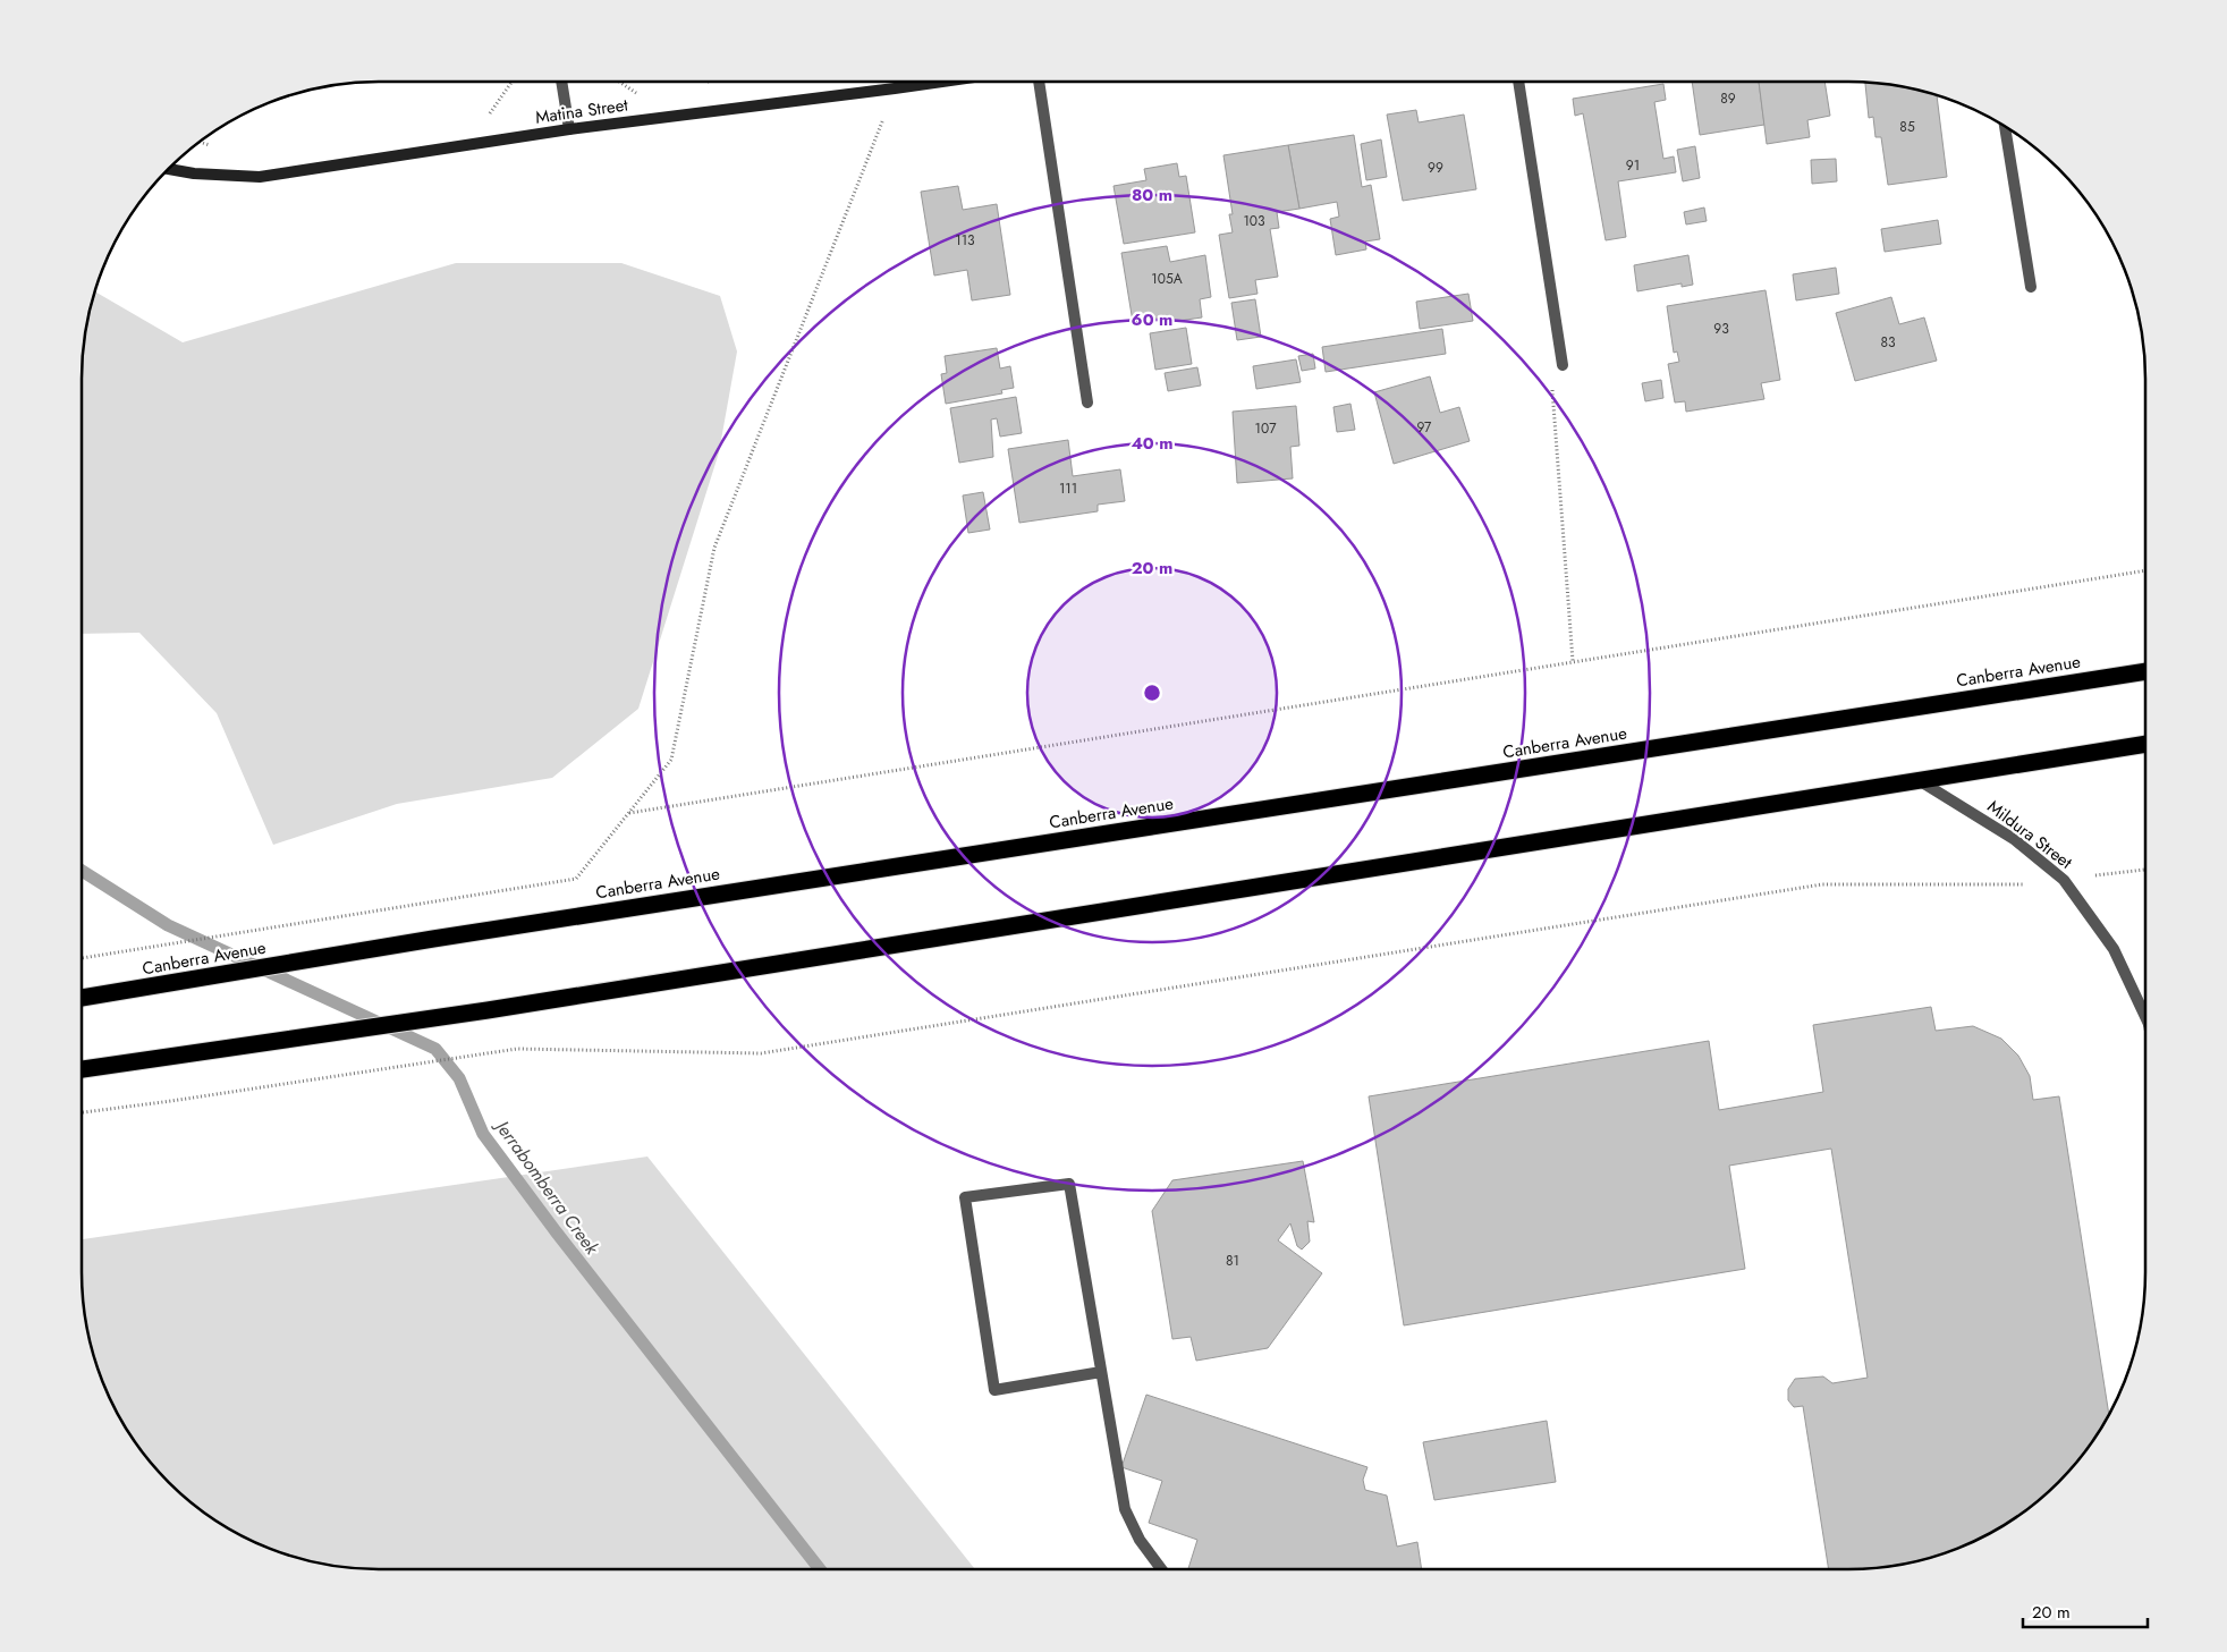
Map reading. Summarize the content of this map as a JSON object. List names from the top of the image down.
{
  "streets": {
    "highway": ["Canberra Avenue"],
    "street": ["Matina Street", "Mildura Street"]
  },
  "water": ["Jerrabomberra Creek"],
  "house_numbers": [
    "89",
    "85",
    "91",
    "99",
    "103",
    "113",
    "105A",
    "93",
    "83",
    "97",
    "107",
    "111",
    "81"
  ],
  "scale_bar": "20 m",
  "rings": [
    "80 m",
    "60 m",
    "40 m",
    "20 m"
  ]
}
